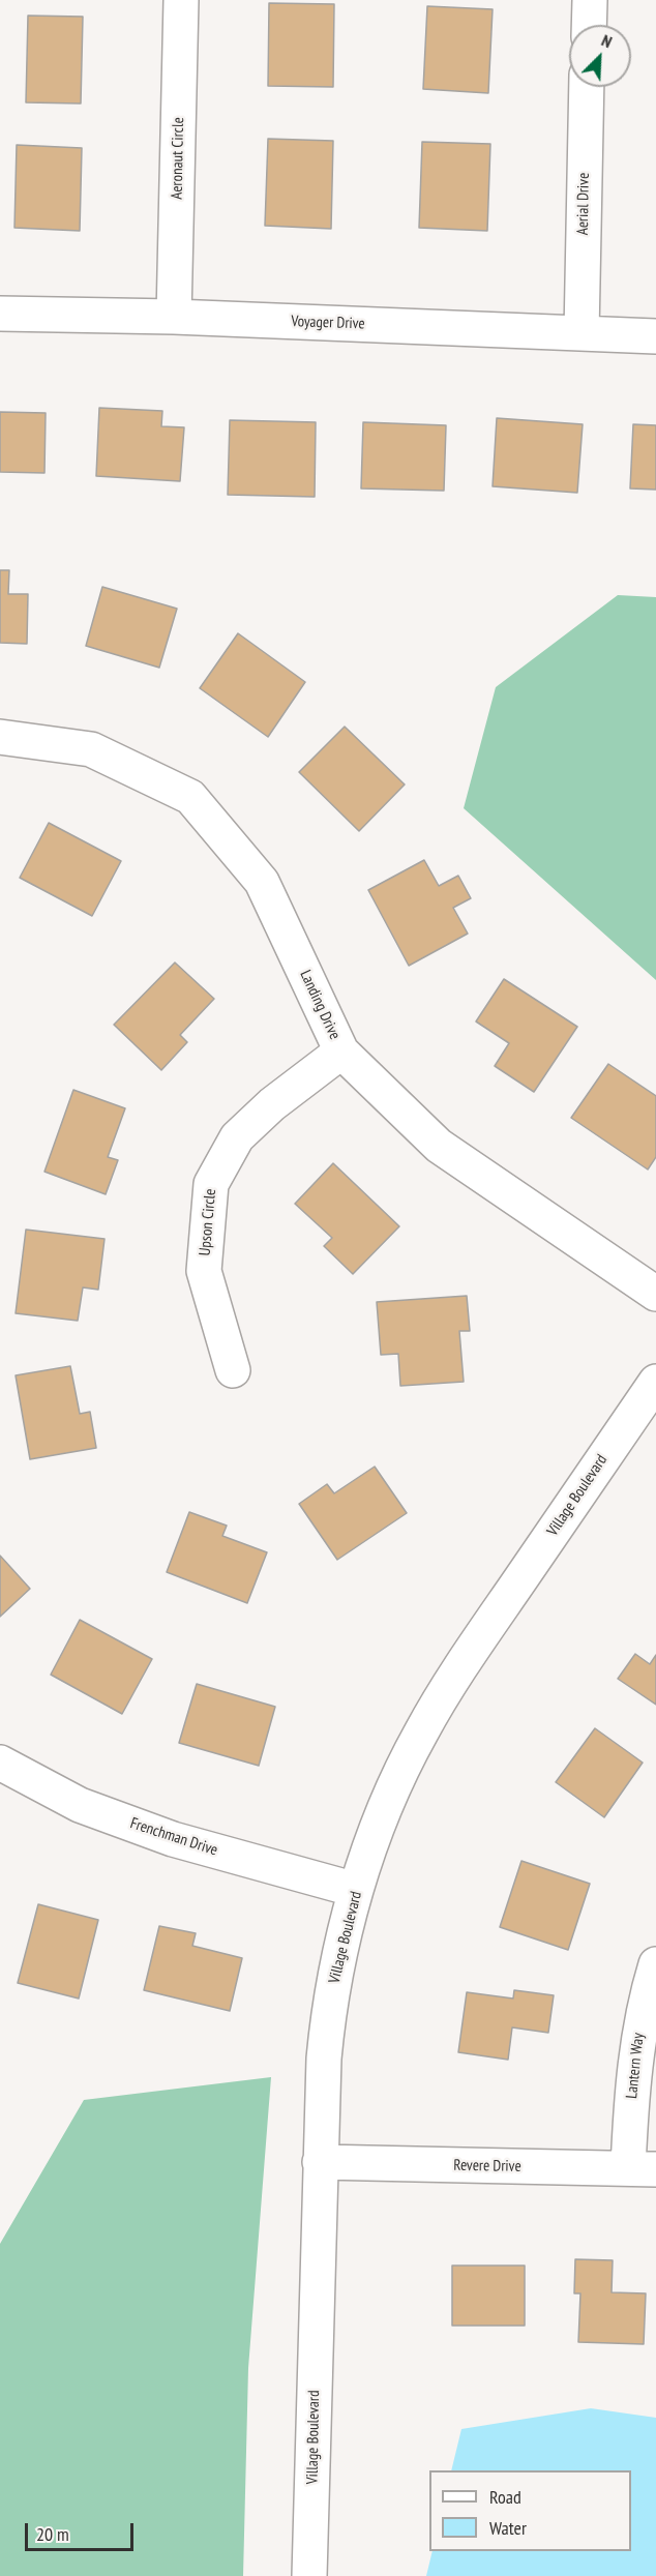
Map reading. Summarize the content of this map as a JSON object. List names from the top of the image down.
{
  "streets": {
    "street": [
      "Aeronaut Circle",
      "Aerial Drive",
      "Voyager Drive",
      "Landing Drive",
      "Upson Circle",
      "Village Boulevard",
      "Frenchman Drive",
      "Lantern Way",
      "Revere Drive"
    ]
  },
  "crossings": [
    ["Aeronaut Circle", "Voyager Drive"],
    ["Aerial Drive", "Voyager Drive"],
    ["Landing Drive", "Upson Circle"],
    ["Village Boulevard", "Frenchman Drive"],
    ["Village Boulevard", "Revere Drive"],
    ["Lantern Way", "Revere Drive"]
  ],
  "legend": ["Road", "Water"],
  "scale_bar": "20 m",
  "north": "top right"
}
